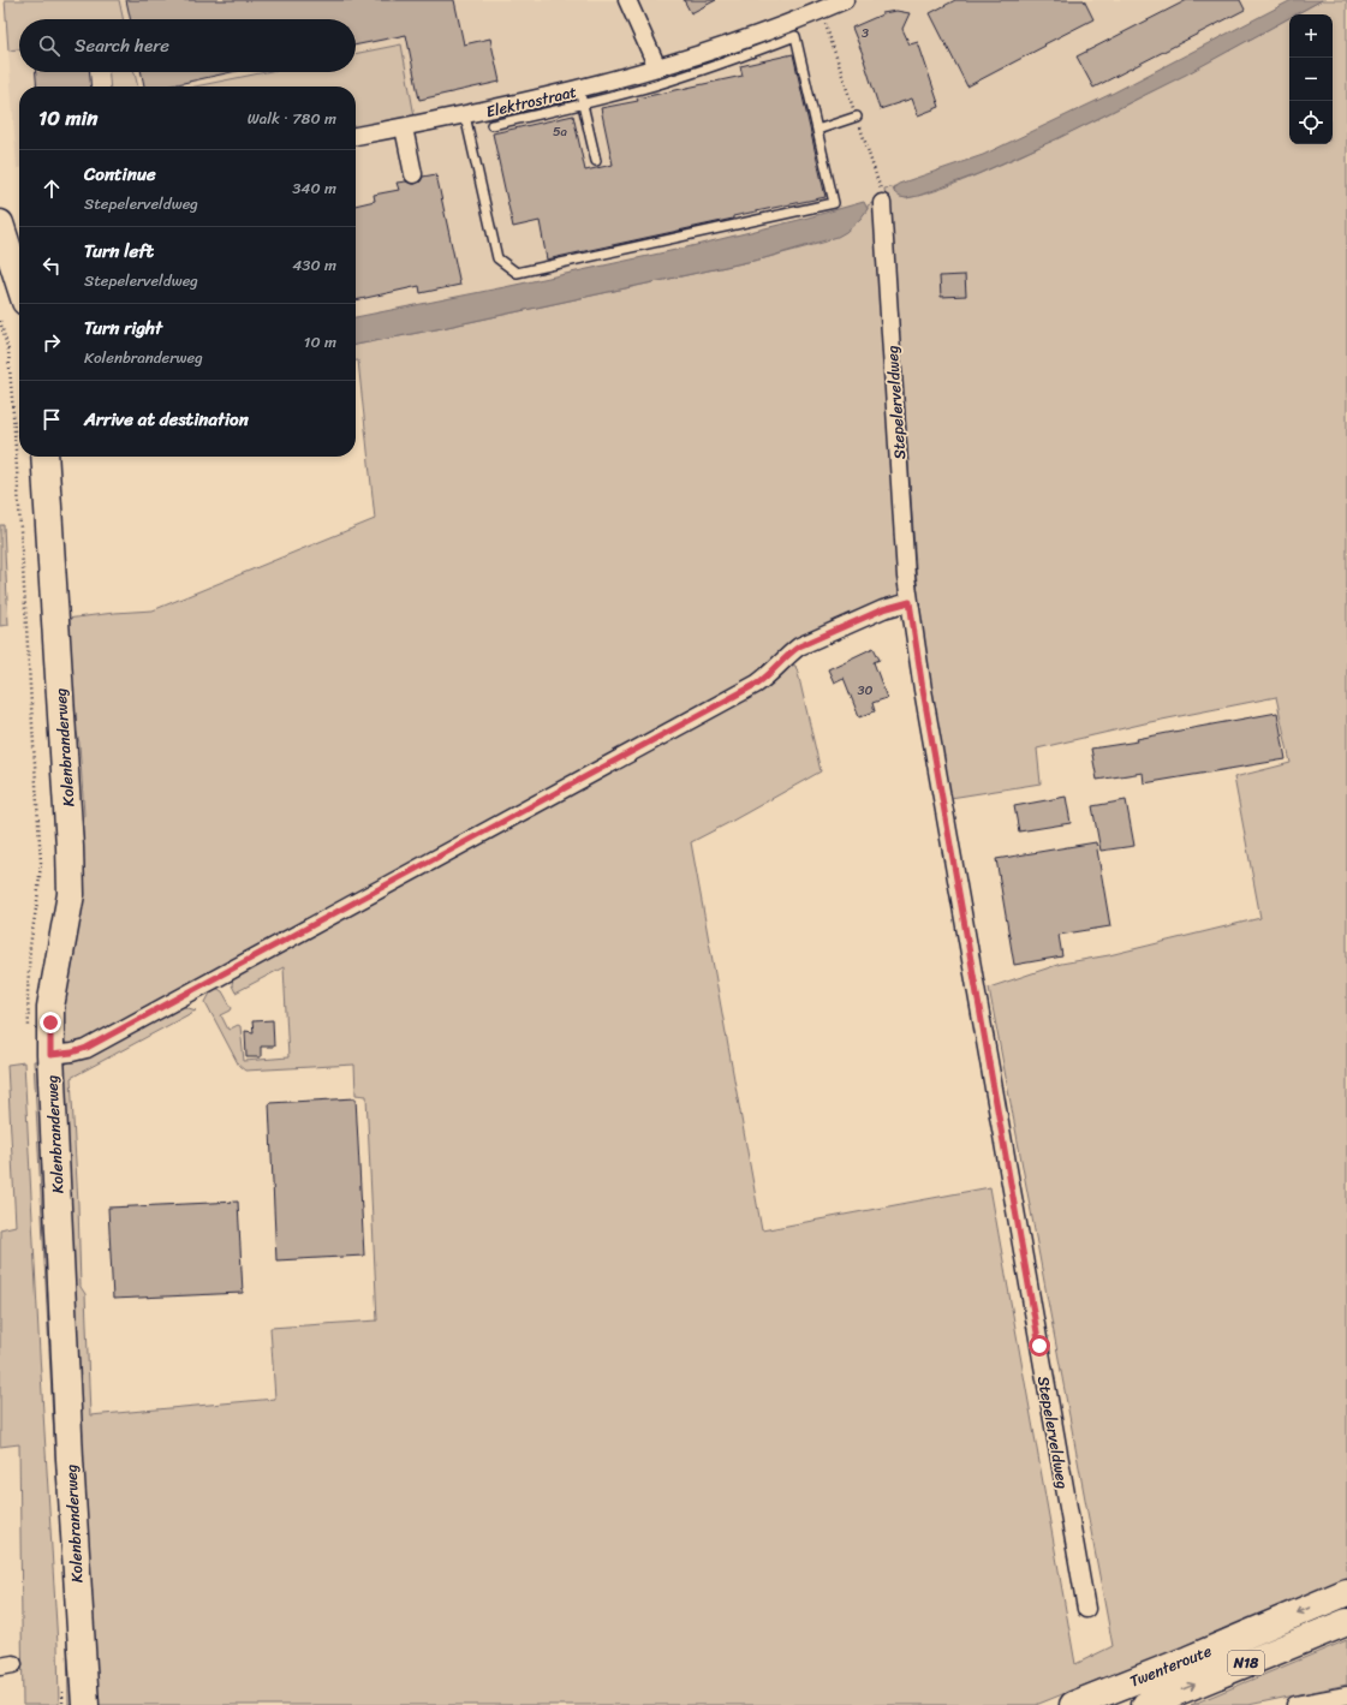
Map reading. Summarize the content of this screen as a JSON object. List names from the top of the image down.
{
  "streets": {
    "main road": ["Kolenbranderweg", "N18", "Twenteroute"],
    "street": ["Elektrostraat", "Stepelerveldweg"]
  },
  "house_numbers": ["3", "5a", "30"],
  "page": {
    "map_buttons": ["+", "−"],
    "search": "Search here",
    "heading": ["10 min", "Walk · 780 m"],
    "list": [
      ["Continue", "Stepelerveldweg", "340 m"],
      ["Turn left", "Stepelerveldweg", "430 m"],
      ["Turn right", "Kolenbranderweg", "10 m"],
      "Arrive at destination"
    ]
  }
}
